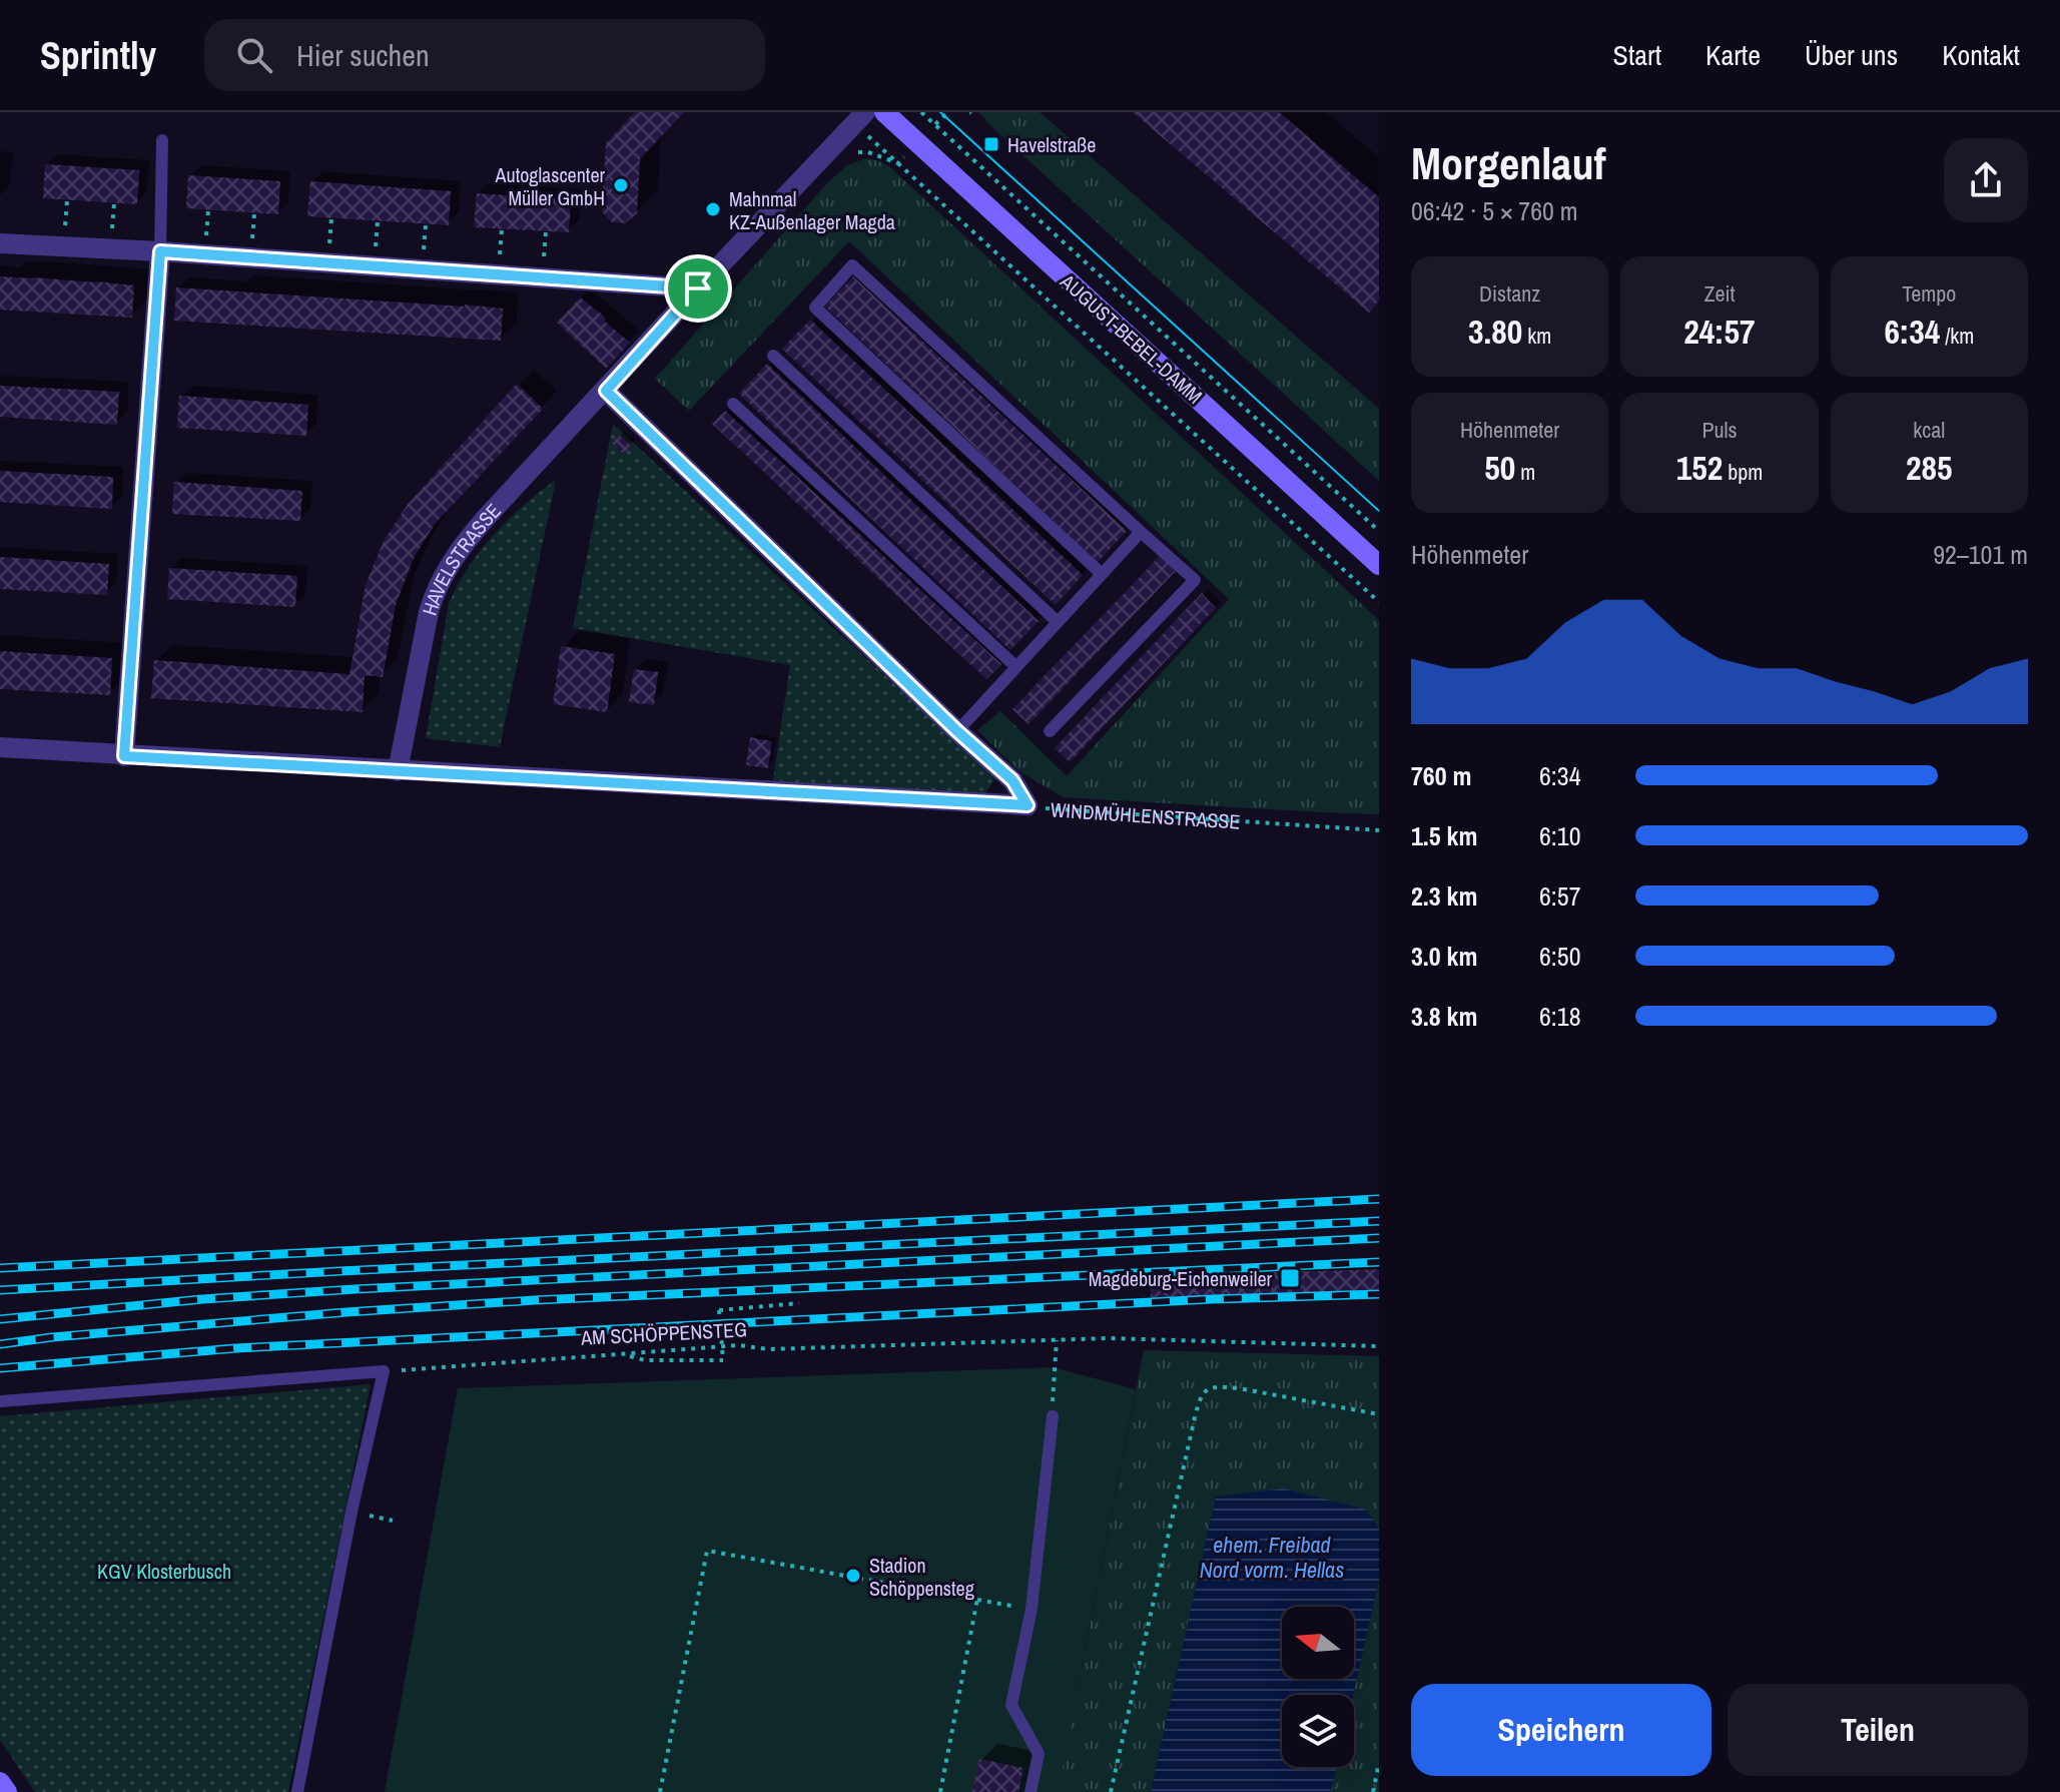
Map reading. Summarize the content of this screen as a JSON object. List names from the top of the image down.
{
  "streets": {
    "main road": ["AUGUST-BEBEL-DAMM"],
    "street": ["HAVELSTRASSE", "WINDMÜHLENSTRASSE"],
    "path": ["AM SCHÖPPENSTEG"]
  },
  "crossings": [
    ["HAVELSTRASSE", "WINDMÜHLENSTRASSE"]
  ],
  "water": ["ehem. Freibad Nord vorm. Hellas"],
  "parks": ["KGV Klosterbusch"],
  "places": {
    "transit": ["Havelstraße", "Magdeburg-Eichenweiler"],
    "other": ["Autoglascenter Müller GmbH", "Mahnmal KZ-Außenlager Magda", "Stadion Schöppensteg"]
  },
  "north": "left",
  "page": {
    "header": "Sprintly",
    "search": "Hier suchen",
    "nav": [
      "Start",
      "Karte",
      "Über uns",
      "Kontakt"
    ],
    "heading": ["Morgenlauf", "06:42 · 5 × 760 m"],
    "stats": [
      ["Distanz", "3.80 km"],
      ["Zeit", "24:57"],
      ["Tempo", "6:34 /km"],
      ["Höhenmeter", "50 m"],
      ["Puls", "152 bpm"],
      ["kcal", "285"]
    ],
    "chart": ["Höhenmeter", "92–101 m"],
    "list": [
      {
        "name": "760 m",
        "note": "6:34"
      },
      {
        "name": "1.5 km",
        "note": "6:10"
      },
      {
        "name": "2.3 km",
        "note": "6:57"
      },
      {
        "name": "3.0 km",
        "note": "6:50"
      },
      {
        "name": "3.8 km",
        "note": "6:18"
      }
    ],
    "buttons": ["Speichern", "Teilen"]
  }
}
